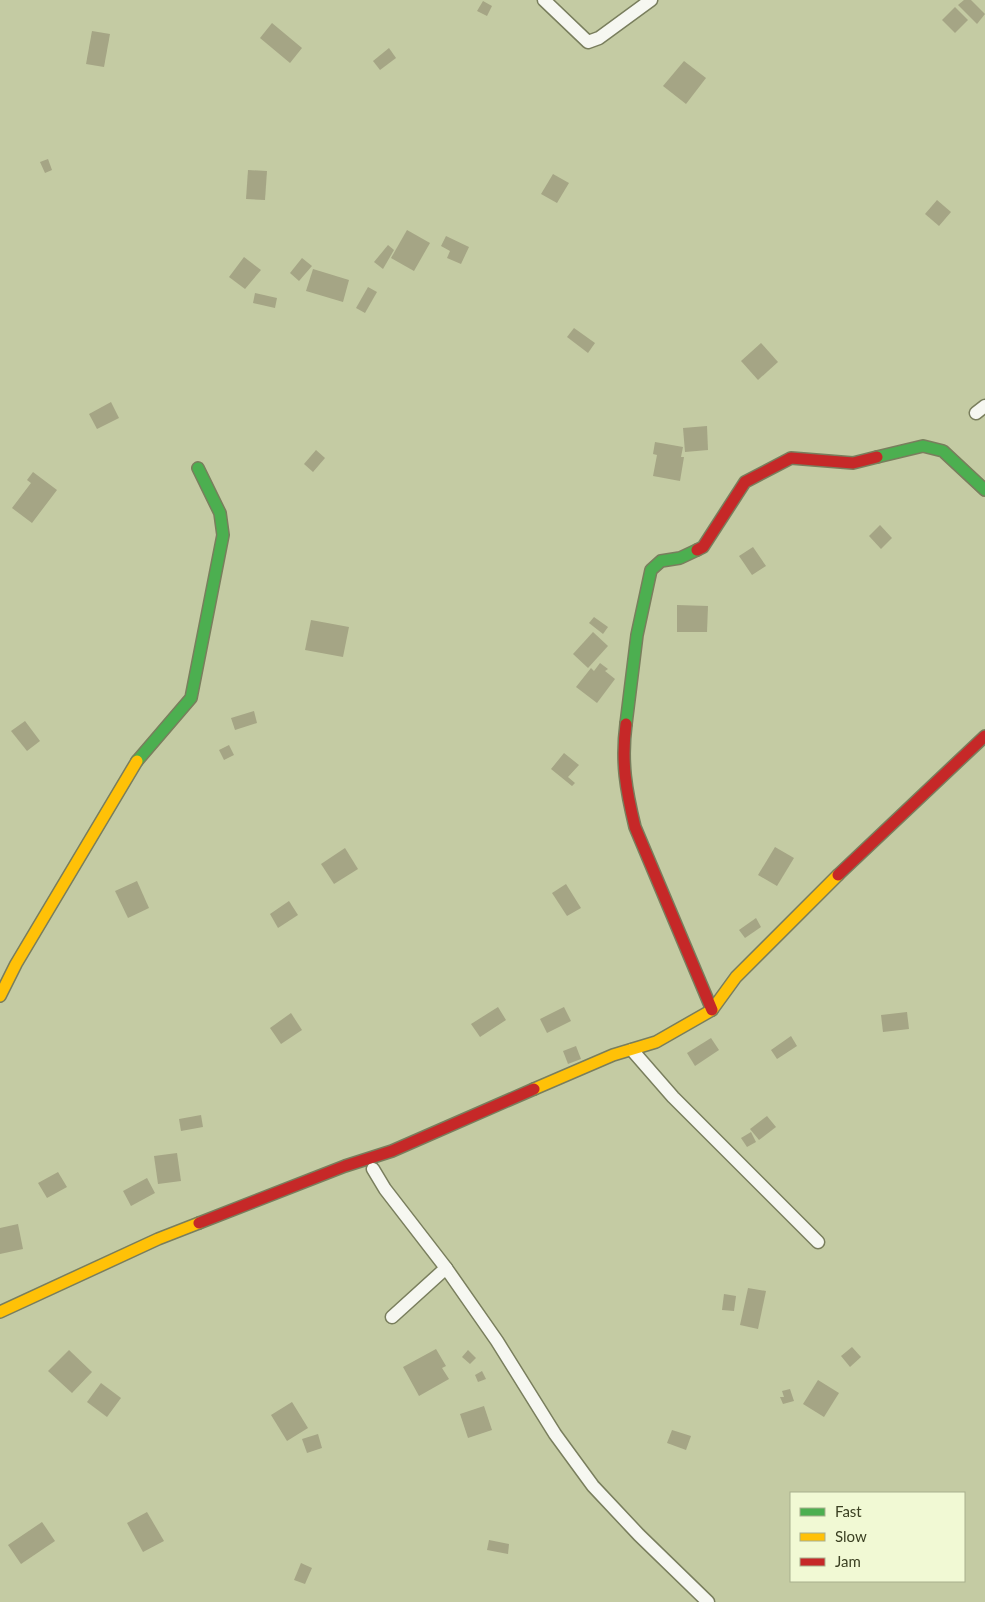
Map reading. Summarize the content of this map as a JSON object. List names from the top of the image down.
{
  "legend": ["Fast", "Slow", "Jam"]
}
